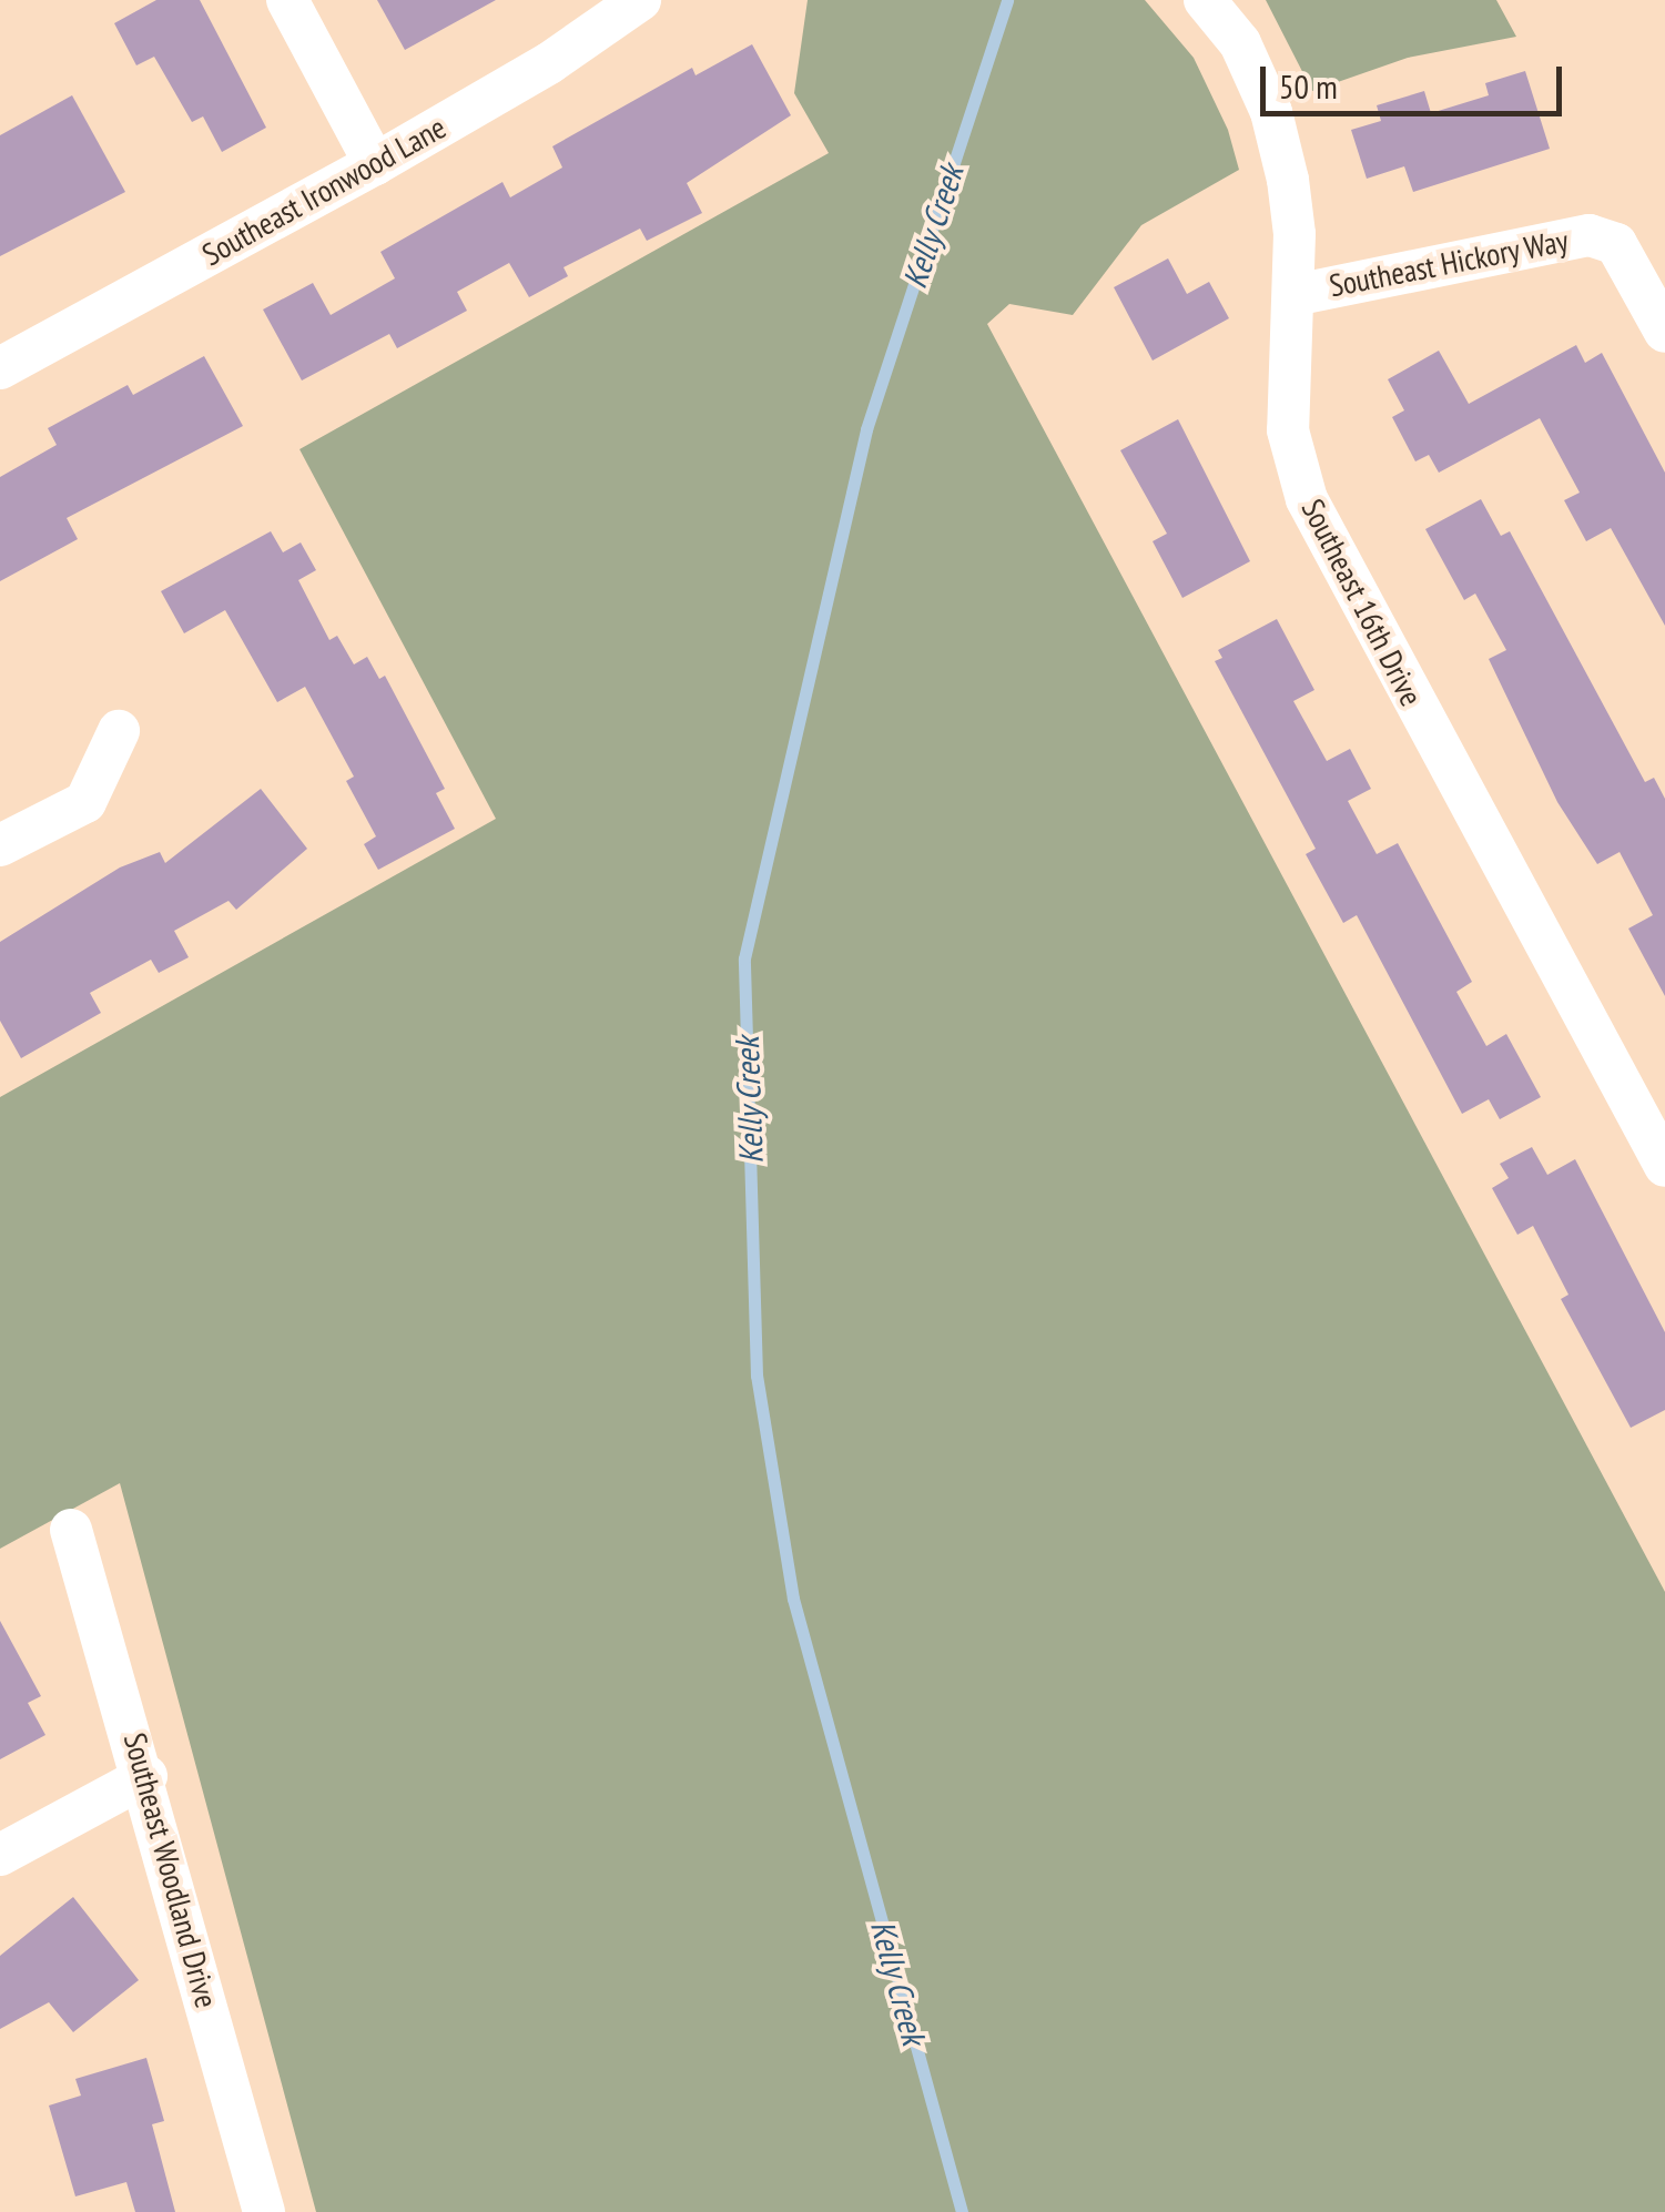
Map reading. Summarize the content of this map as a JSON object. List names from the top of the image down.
{
  "streets": {
    "street": [
      "Southeast Ironwood Lane",
      "Southeast Hickory Way",
      "Southeast 16th Drive",
      "Southeast Woodland Drive"
    ]
  },
  "crossings": [
    ["Southeast Hickory Way", "Southeast 16th Drive"]
  ],
  "water": ["Kelly Creek"],
  "scale_bar": "50 m"
}
